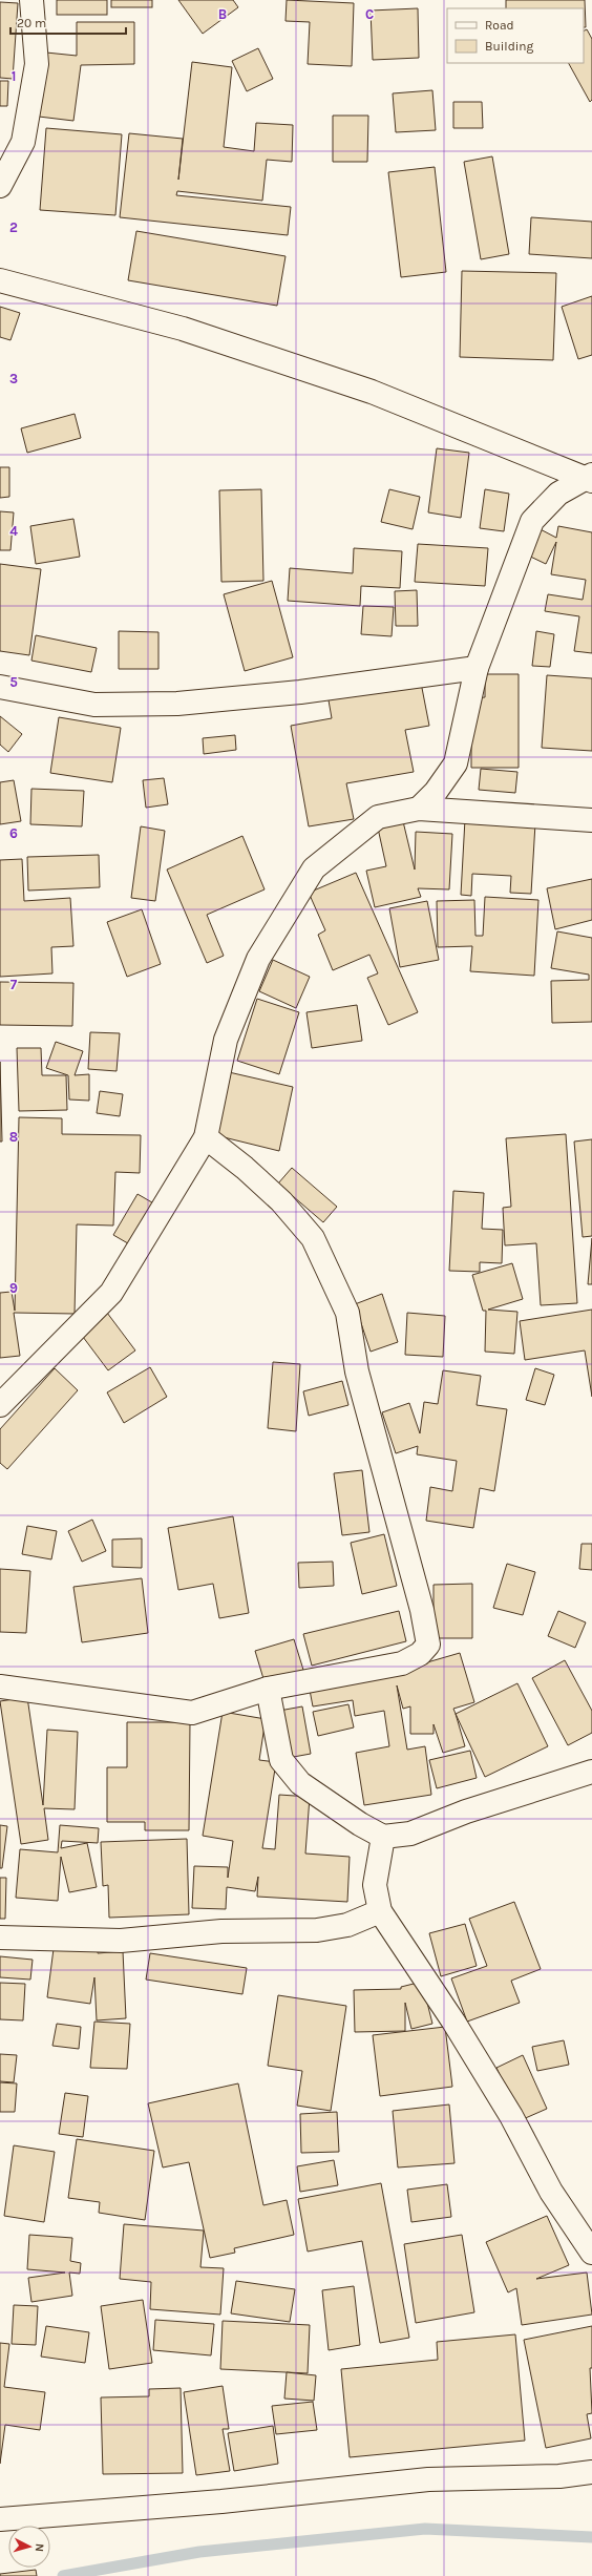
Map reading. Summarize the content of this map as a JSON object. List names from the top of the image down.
{
  "legend": ["Road", "Building"],
  "scale_bar": "20 m",
  "north": "right",
  "grid": {
    "columns": ["B", "C"],
    "rows": [
      "1",
      "2",
      "3",
      "4",
      "5",
      "6",
      "7",
      "8",
      "9"
    ]
  }
}
